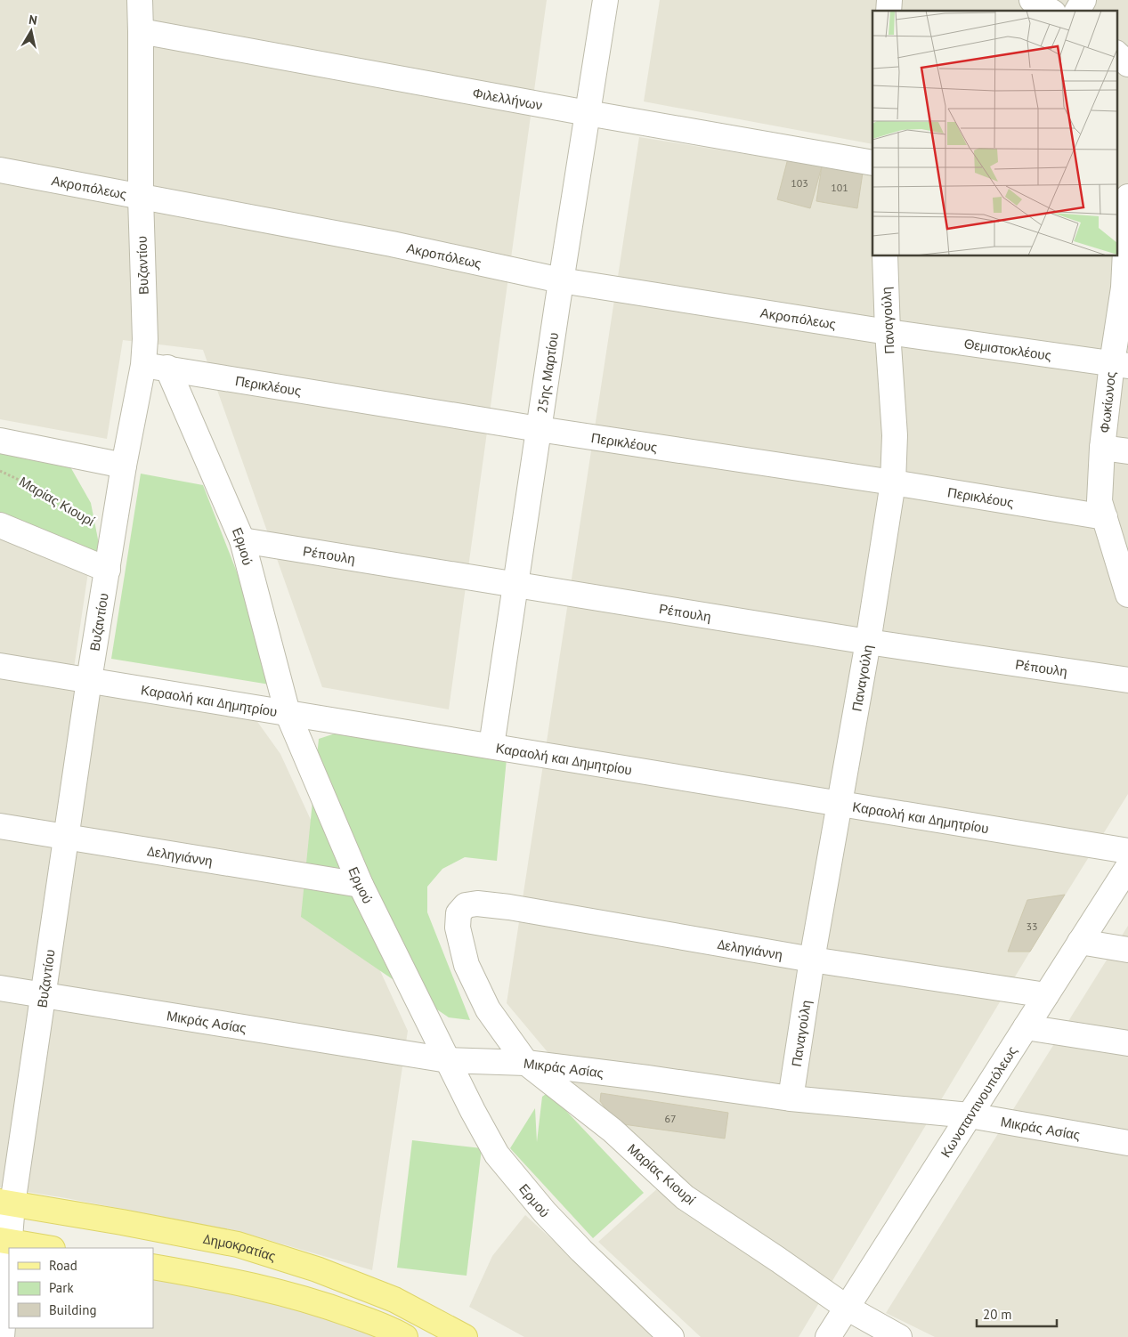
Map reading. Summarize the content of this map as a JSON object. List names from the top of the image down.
{
  "streets": {
    "main road": ["Δημοκρατίας"],
    "street": [
      "Φιλελλήνων",
      "Ακροπόλεως",
      "Βυζαντίου",
      "Παναγούλη",
      "Θεμιστοκλέους",
      "25ης Μαρτίου",
      "Περικλέους",
      "Φωκίωνος",
      "Μαρίας Κιουρί",
      "Ερμού",
      "Ρέπουλη",
      "Καραολή και Δημητρίου",
      "Δεληγιάννη",
      "Μικράς Ασίας",
      "Κωνσταντινουπόλεως"
    ]
  },
  "crossings": [
    ["Φιλελλήνων", "Βυζαντίου"],
    ["Φιλελλήνων", "25ης Μαρτίου"],
    ["Ακροπόλεως", "Βυζαντίου"],
    ["Ακροπόλεως", "Παναγούλη"],
    ["Ακροπόλεως", "Θεμιστοκλέους"],
    ["Ακροπόλεως", "25ης Μαρτίου"],
    ["Βυζαντίου", "Περικλέους"],
    ["Βυζαντίου", "Μαρίας Κιουρί"],
    ["Βυζαντίου", "Καραολή και Δημητρίου"],
    ["Βυζαντίου", "Δεληγιάννη"],
    ["Βυζαντίου", "Μικράς Ασίας"],
    ["Βυζαντίου", "Δημοκρατίας"],
    ["Παναγούλη", "Θεμιστοκλέους"],
    ["Παναγούλη", "Περικλέους"],
    ["Παναγούλη", "Ρέπουλη"],
    ["Παναγούλη", "Καραολή και Δημητρίου"],
    ["Παναγούλη", "Δεληγιάννη"],
    ["Παναγούλη", "Μικράς Ασίας"],
    ["Θεμιστοκλέους", "Φωκίωνος"],
    ["25ης Μαρτίου", "Περικλέους"],
    ["25ης Μαρτίου", "Ρέπουλη"],
    ["25ης Μαρτίου", "Καραολή και Δημητρίου"],
    ["Περικλέους", "Φωκίωνος"],
    ["Περικλέους", "Ερμού"],
    ["Μαρίας Κιουρί", "Δεληγιάννη"],
    ["Μαρίας Κιουρί", "Μικράς Ασίας"],
    ["Μαρίας Κιουρί", "Κωνσταντινουπόλεως"],
    ["Ερμού", "Ρέπουλη"],
    ["Ερμού", "Καραολή και Δημητρίου"],
    ["Ερμού", "Δεληγιάννη"],
    ["Ερμού", "Μικράς Ασίας"],
    ["Δεληγιάννη", "Κωνσταντινουπόλεως"],
    ["Μικράς Ασίας", "Κωνσταντινουπόλεως"]
  ],
  "house_numbers": [
    "103",
    "101",
    "33",
    "67"
  ],
  "legend": ["Road", "Park", "Building"],
  "scale_bar": "20 m",
  "north": "top"
}
